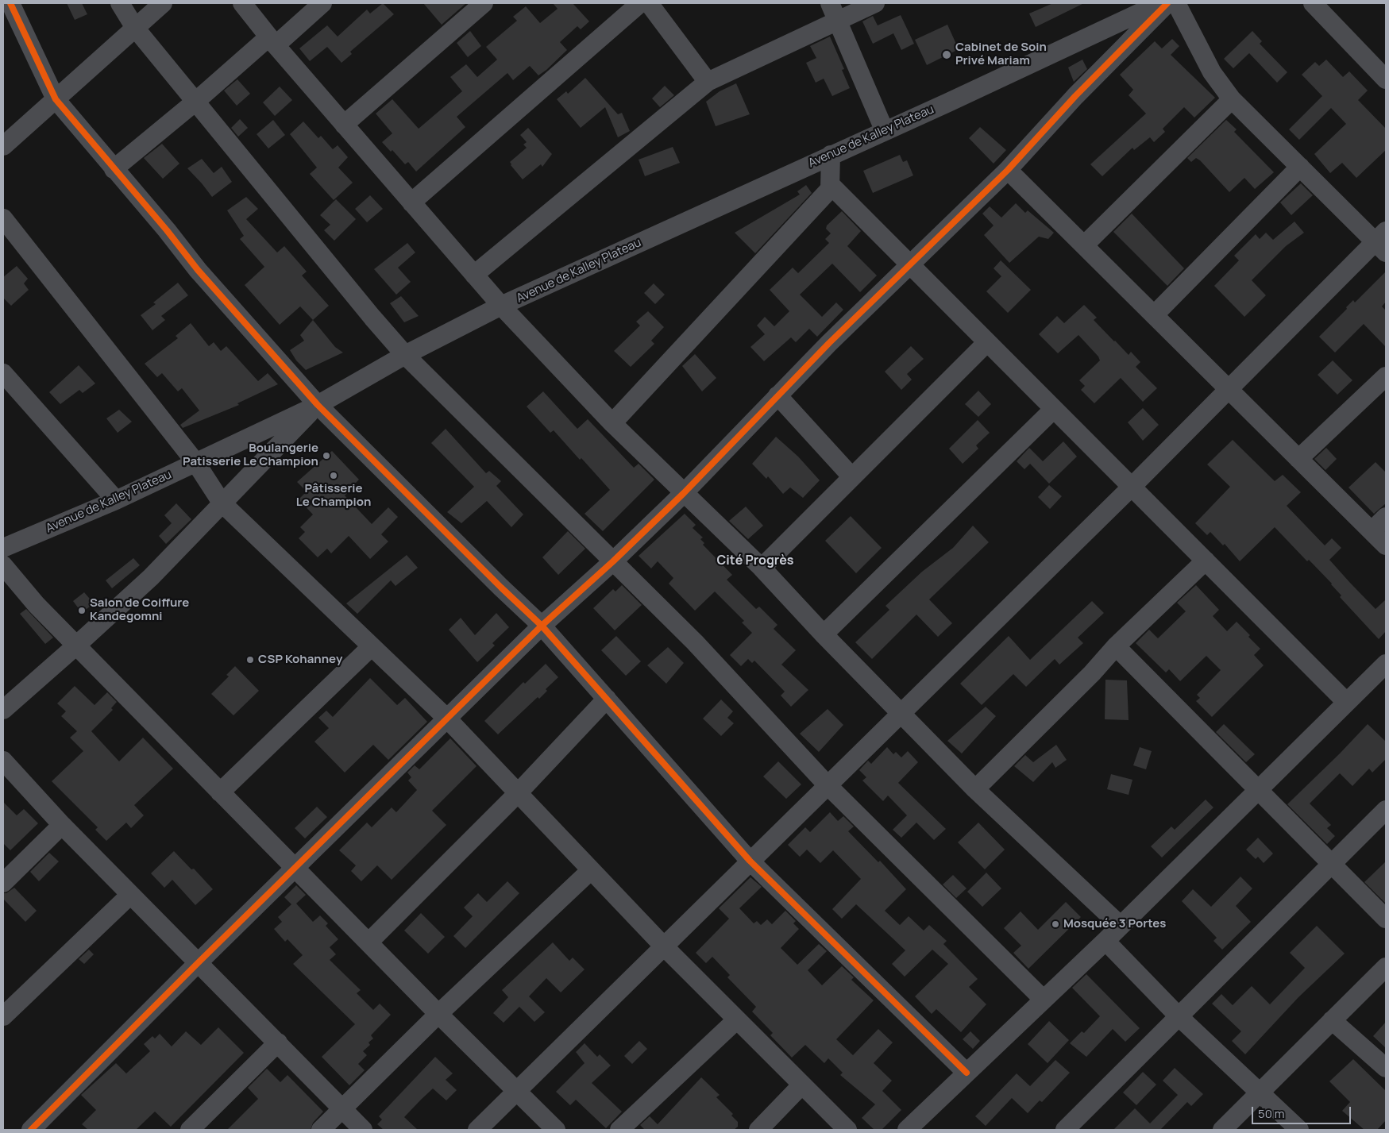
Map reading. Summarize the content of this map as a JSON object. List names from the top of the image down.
{
  "streets": {
    "street": ["Avenue de Kalley Plateau"]
  },
  "districts": ["Cité Progrès"],
  "places": [
    "Cabinet de Soin Privé Mariam",
    "Boulangerie Patisserie Le Champion",
    "Pâtisserie Le Champion",
    "Salon de Coiffure Kandegomni",
    "CSP Kohanney",
    "Mosquée 3 Portes"
  ],
  "scale_bar": "50 m"
}
